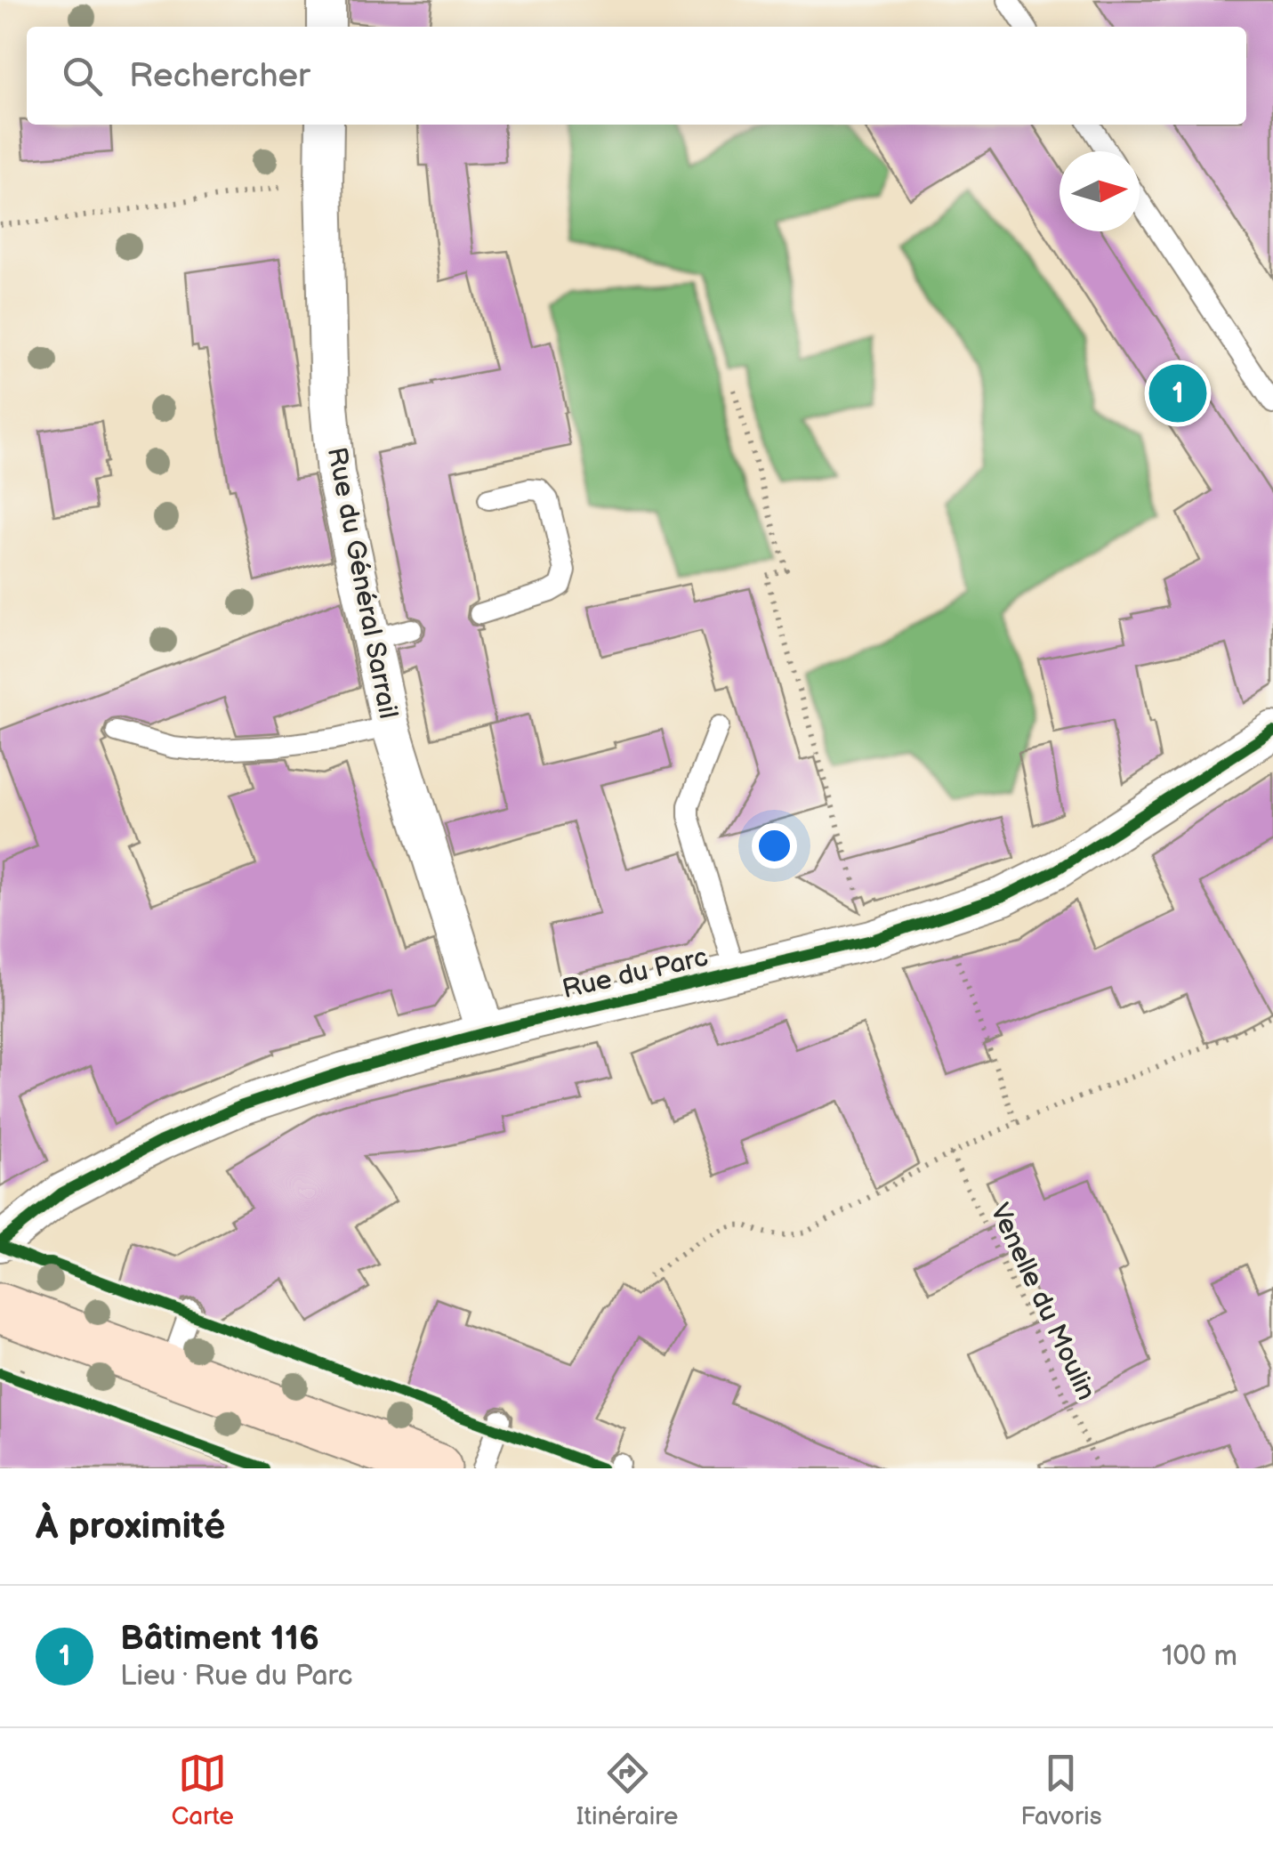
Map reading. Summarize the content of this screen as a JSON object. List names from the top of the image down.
{
  "streets": {
    "street": ["Rue du Général Sarrail", "Rue du Parc"],
    "path": ["Venelle du Moulin"]
  },
  "crossings": [
    ["Rue du Général Sarrail", "Rue du Parc"]
  ],
  "north": "right",
  "page": {
    "search": "Rechercher",
    "pins": "1",
    "heading": "À proximité",
    "list": [
      {
        "mark": "1",
        "name": "Bâtiment 116",
        "note": "Lieu · Rue du Parc",
        "value": "100 m"
      }
    ],
    "nav": ["Carte", "Itinéraire", "Favoris"]
  }
}
